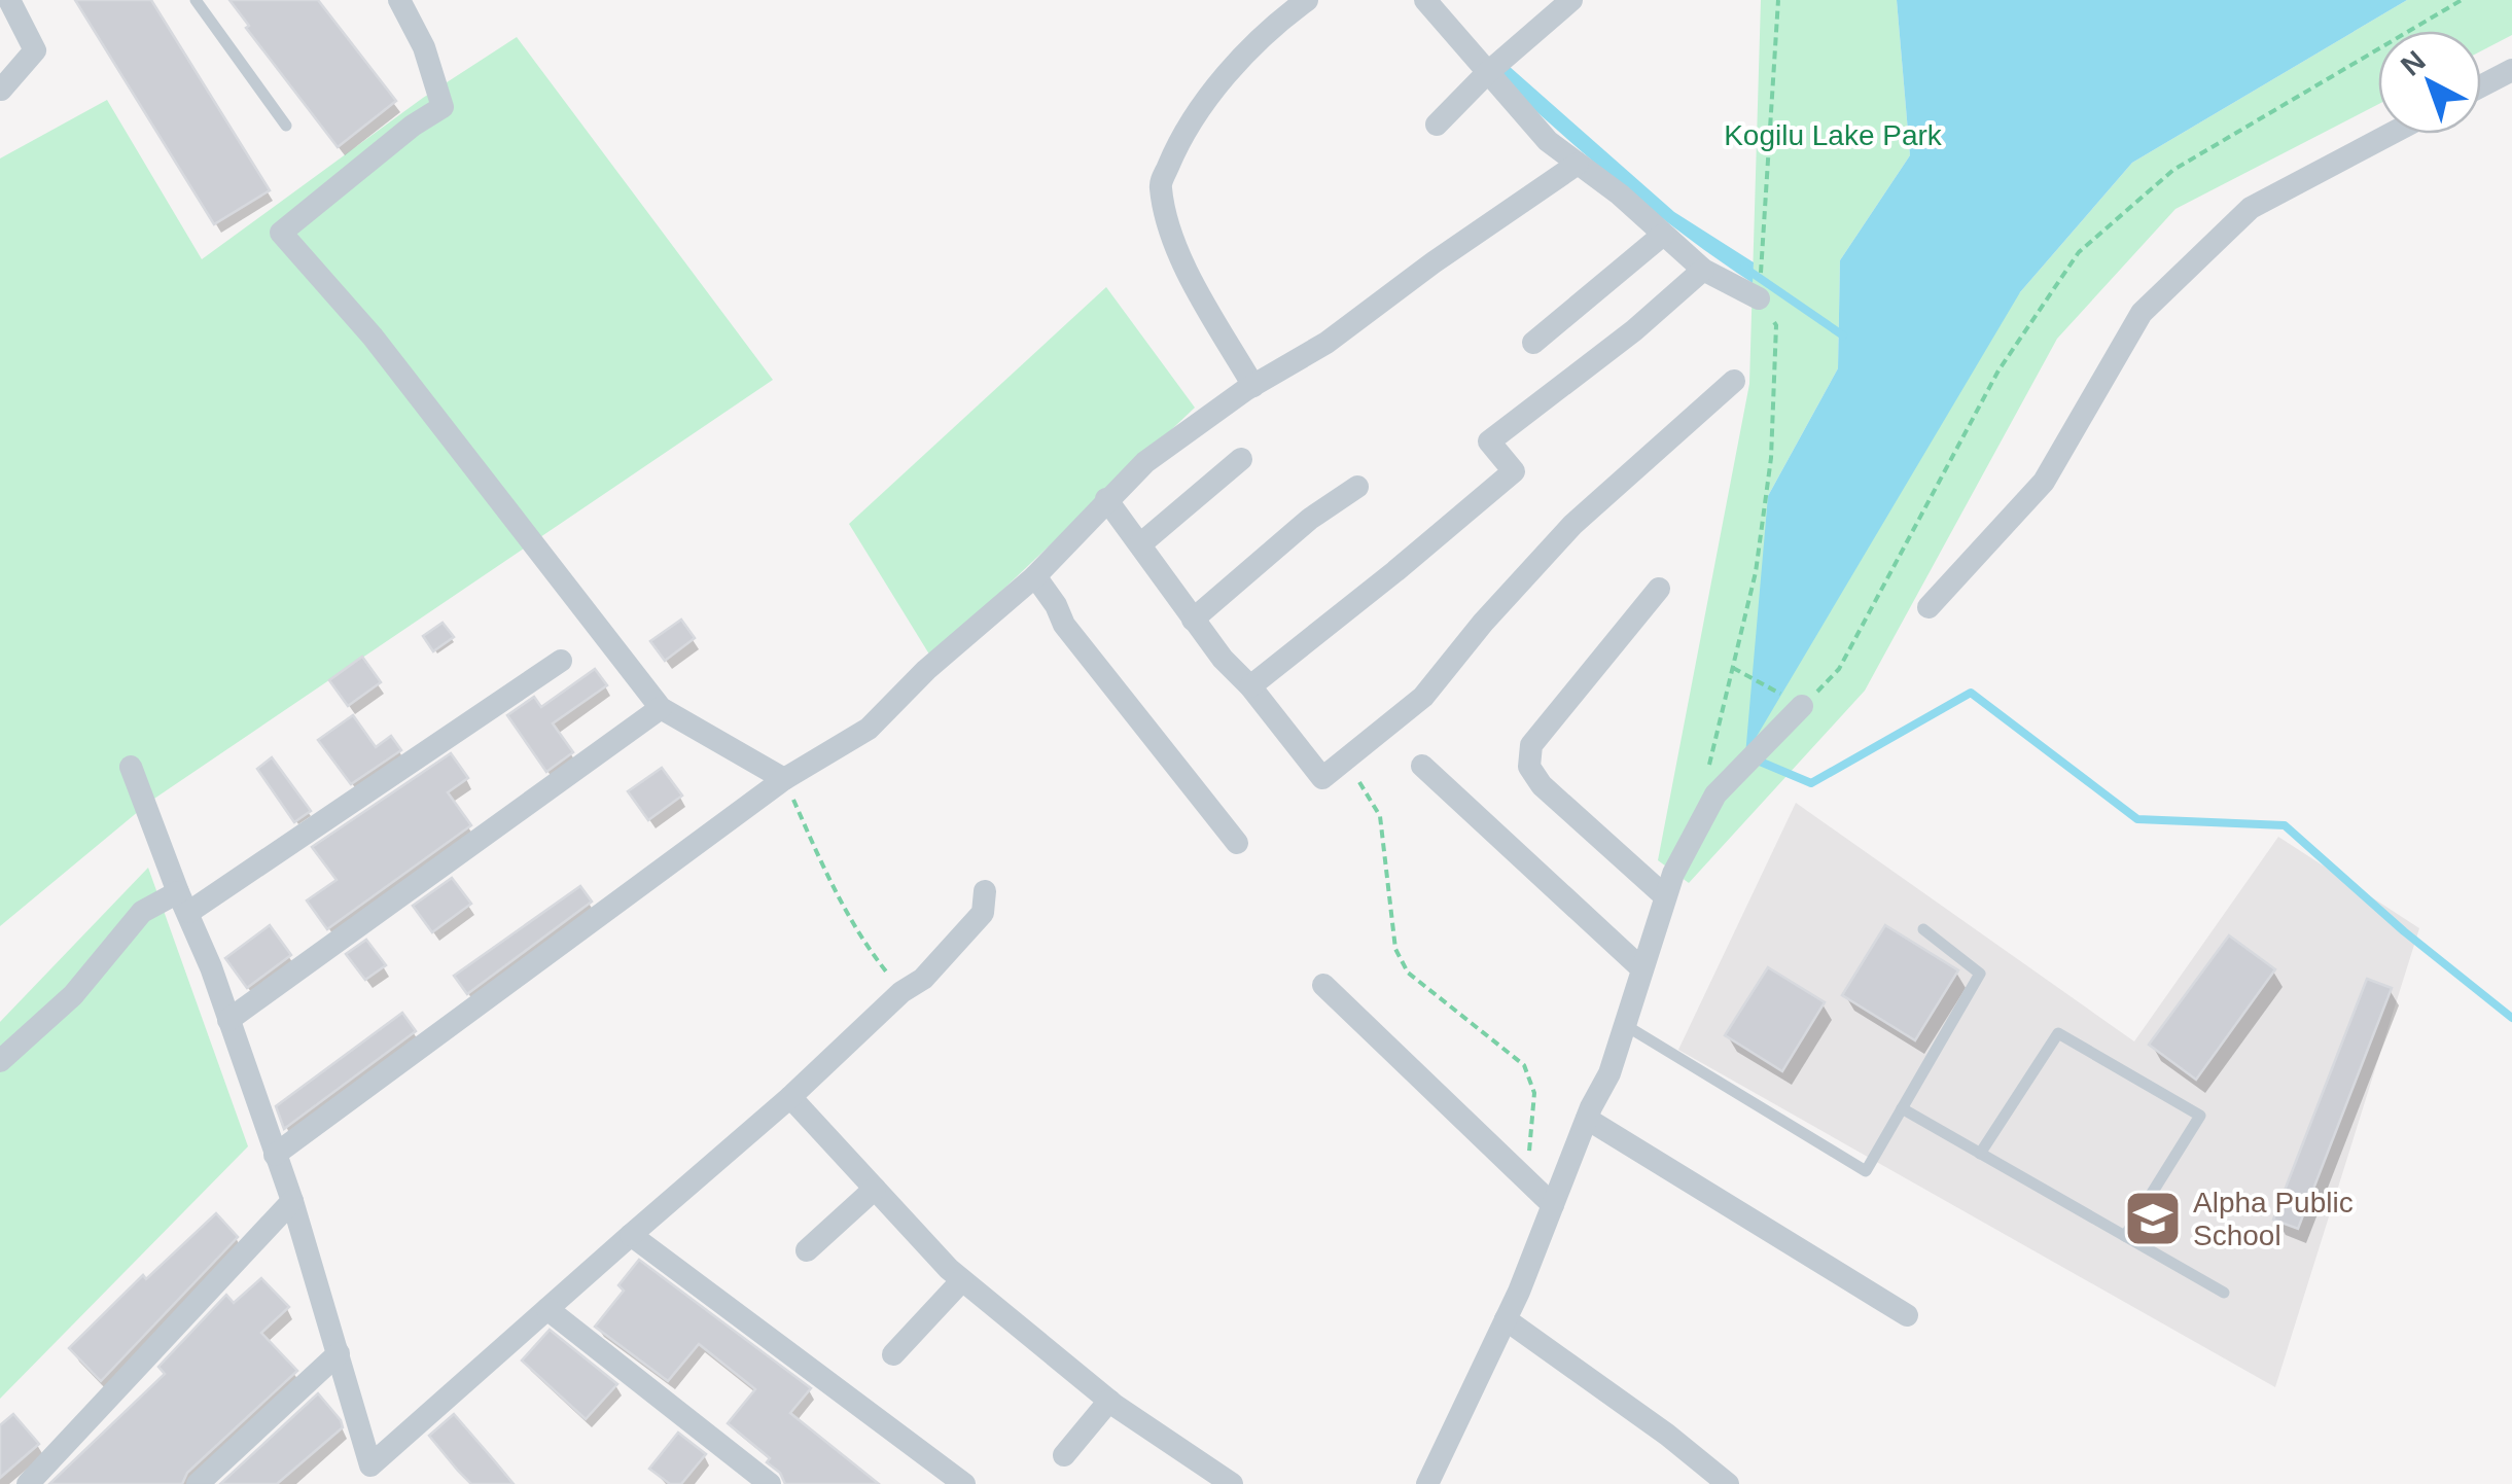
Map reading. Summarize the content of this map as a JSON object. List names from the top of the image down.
{
  "parks": ["Kogilu Lake Park"],
  "places": {
    "school or university": ["Alpha Public School"]
  },
  "north": "top left"
}
